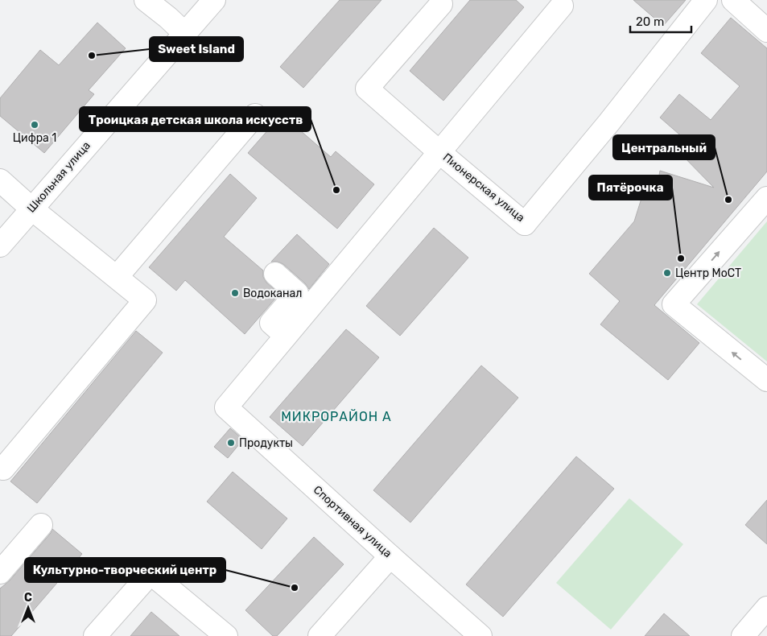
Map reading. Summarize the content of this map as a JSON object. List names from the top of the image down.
{
  "streets": {
    "street": ["Школьная улица", "Пионерская улица", "Спортивная улица"]
  },
  "crossings": [
    ["Пионерская улица", "Спортивная улица"]
  ],
  "districts": ["МИКРОРАЙОН А"],
  "places": [
    "Sweet Island",
    "Цифра 1",
    "Троицкая детская школа искусств",
    "Центральный",
    "Пятёрочка",
    "Центр МоСТ",
    "Водоканал",
    "Продукты",
    "Культурно-творческий центр"
  ],
  "scale_bar": "20 m",
  "north": "top"
}
